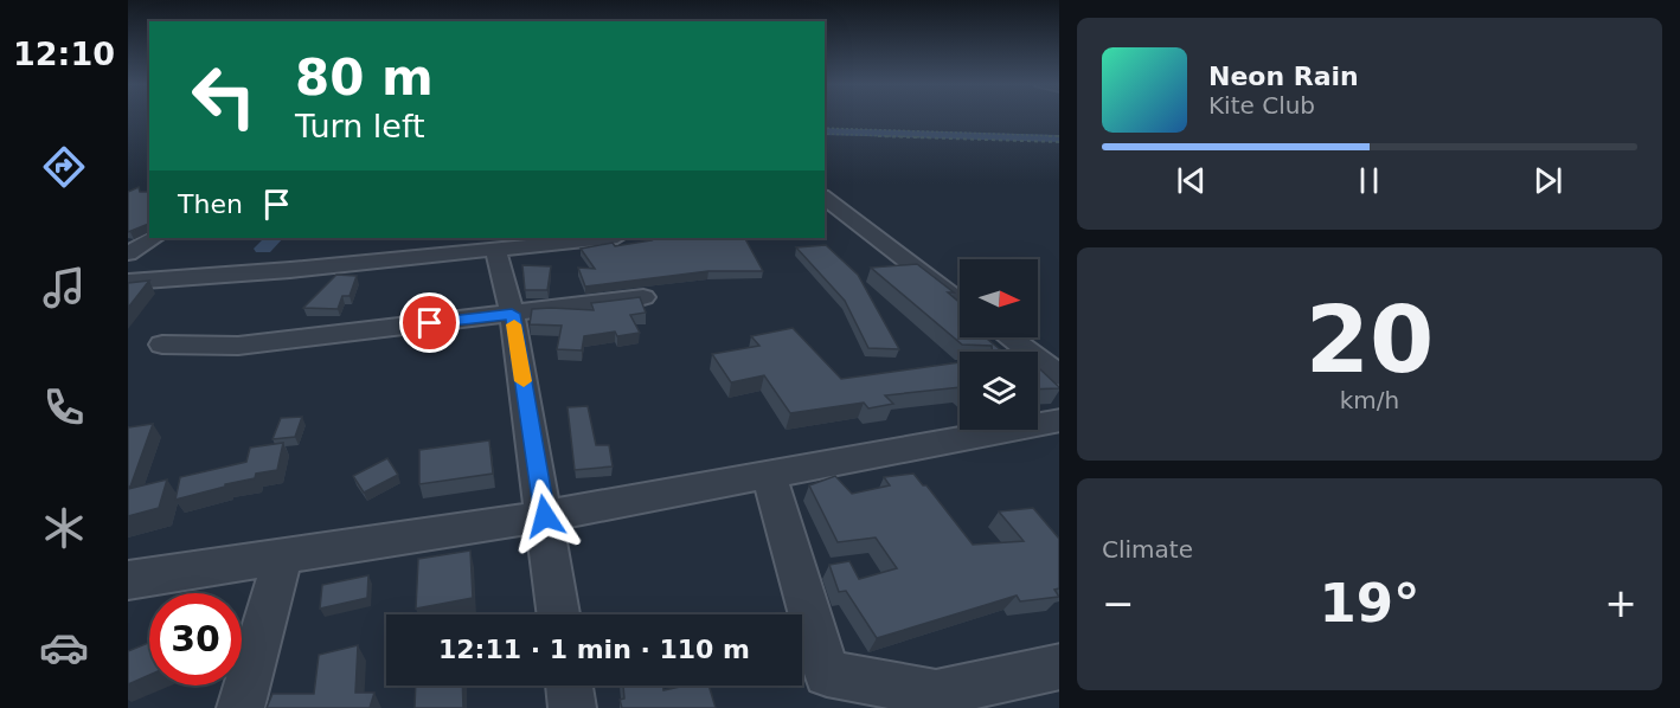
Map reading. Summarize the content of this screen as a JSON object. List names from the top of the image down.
{
  "north": "right",
  "page": {
    "tabs": "12:10",
    "turn": ["80 m", "Turn left"],
    "song": ["Neon Rain", "Kite Club"],
    "then": "Then",
    "tile": [
      ["20", "km/h"],
      "Climate"
    ],
    "heat": ["−", "19°", "+"],
    "limit": "30",
    "trip": "12:11 · 1 min · 110 m"
  }
}
